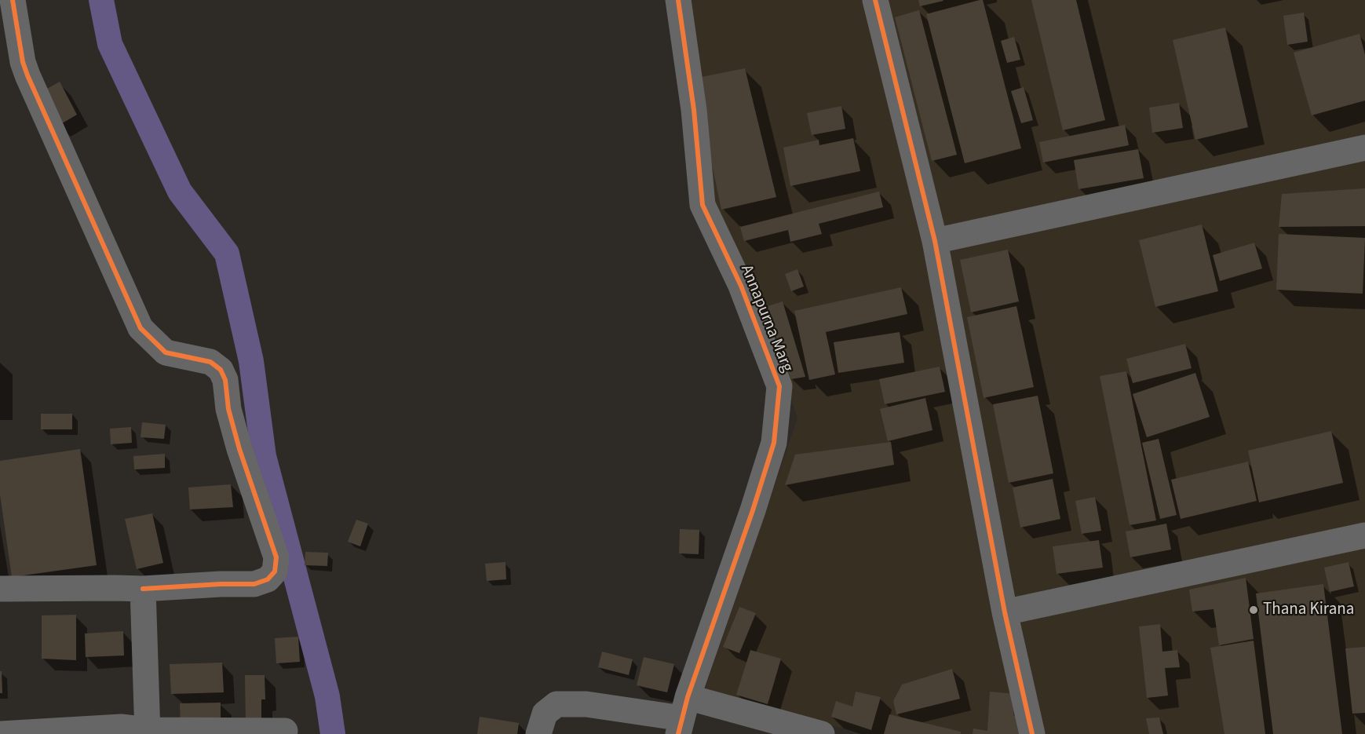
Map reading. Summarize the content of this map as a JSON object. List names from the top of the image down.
{
  "streets": {
    "street": ["Annapurna Marg"]
  },
  "places": ["Thana Kirana"]
}
